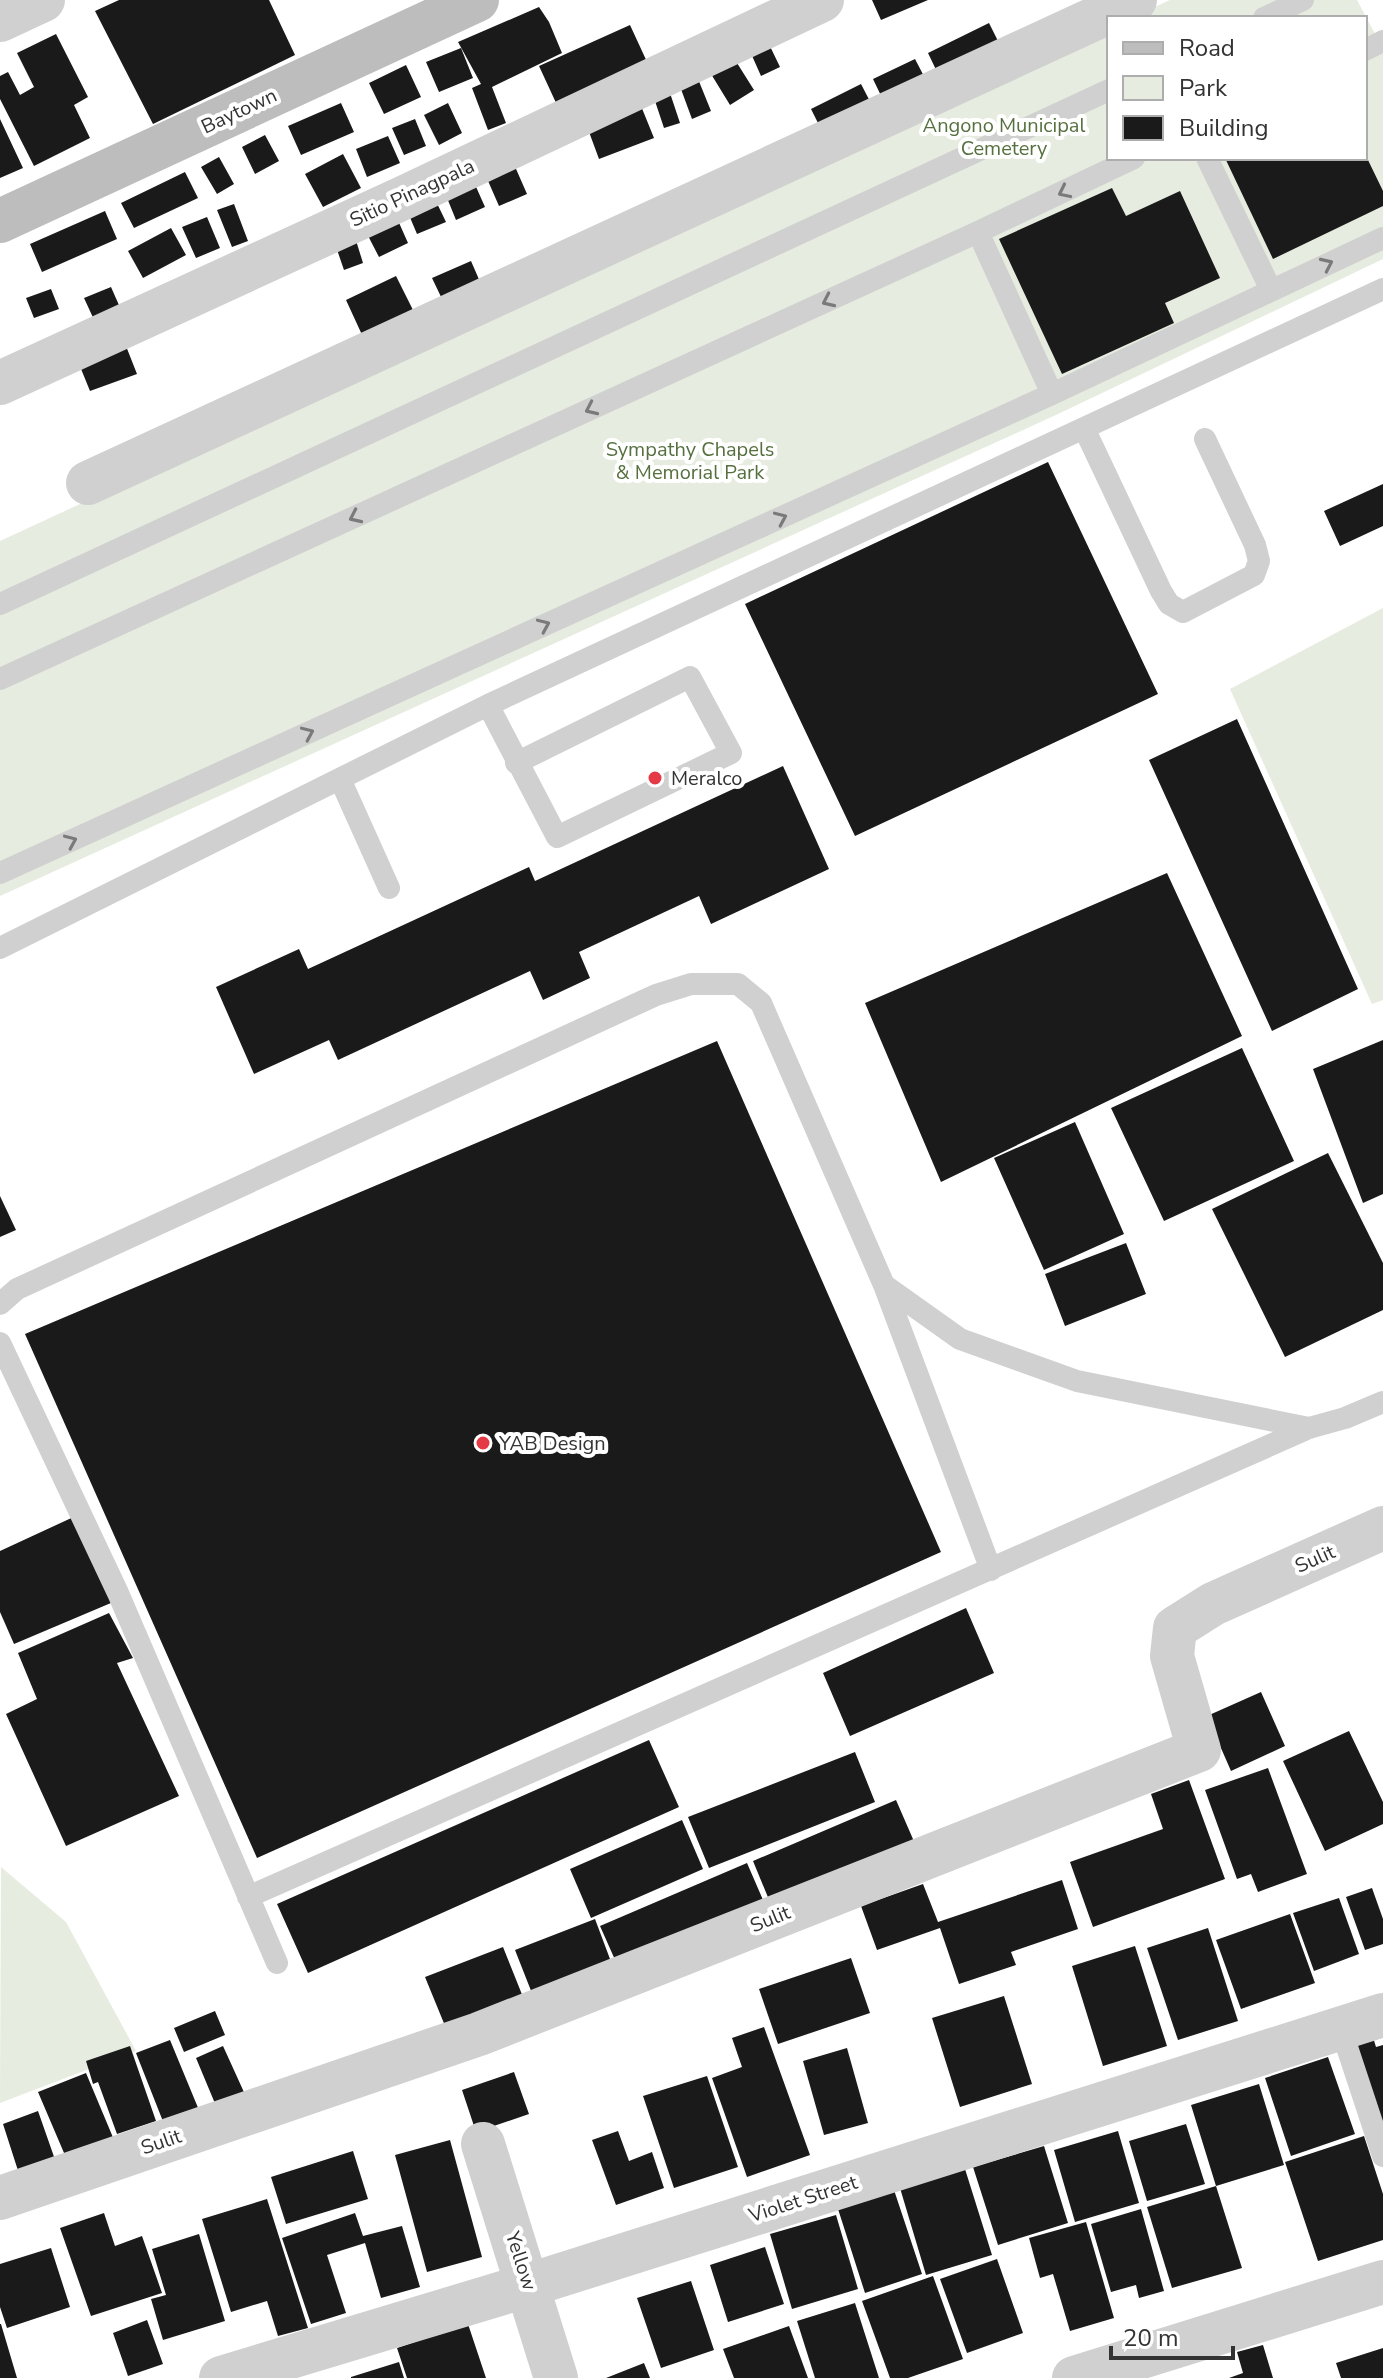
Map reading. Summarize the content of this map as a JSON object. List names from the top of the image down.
{
  "streets": {
    "main road": ["Baytown"],
    "street": [
      "Sitio Pinagpala",
      "Sulit",
      "Violet Street",
      "Yellow"
    ]
  },
  "crossings": [
    ["Violet Street", "Yellow"]
  ],
  "parks": ["Angono Municipal Cemetery", "Sympathy Chapels & Memorial Park"],
  "places": ["Meralco", "YAB Design"],
  "legend": ["Road", "Park", "Building"],
  "scale_bar": "20 m"
}
